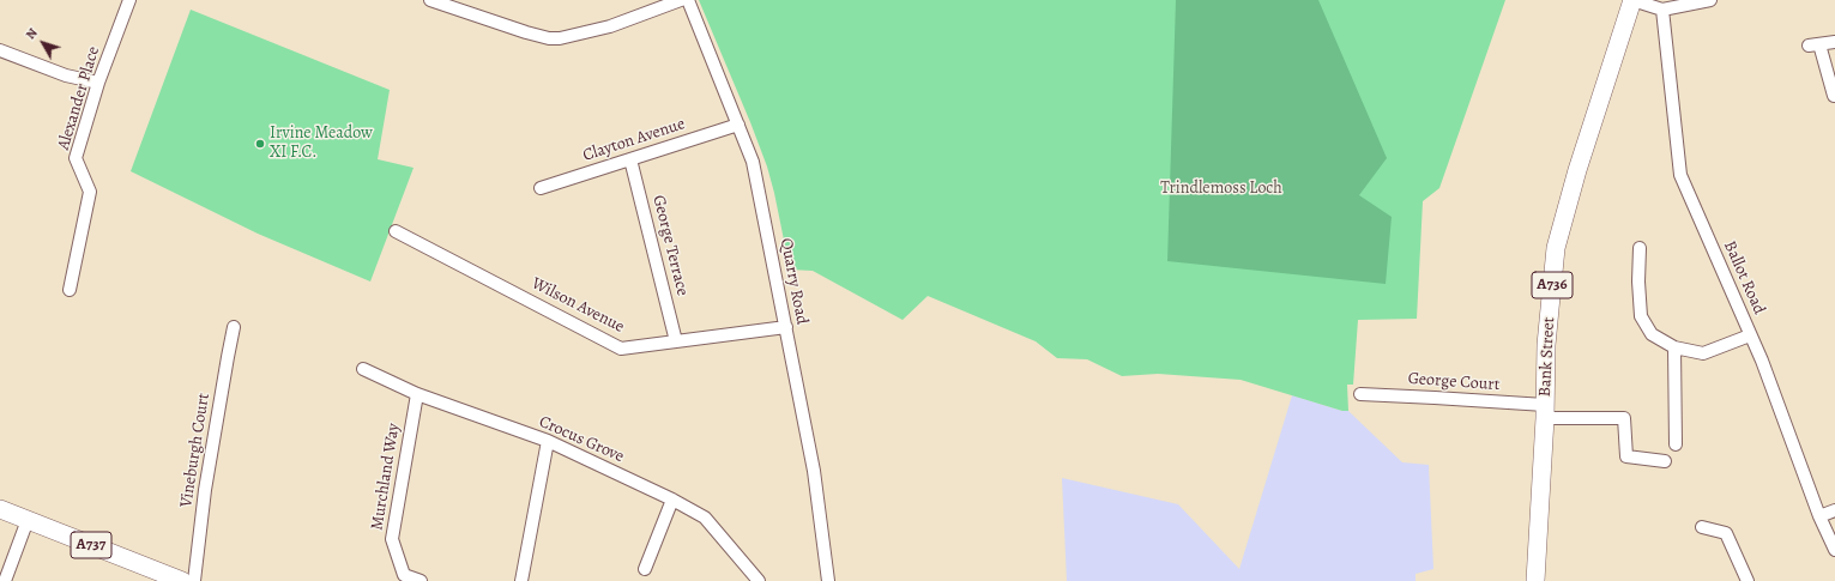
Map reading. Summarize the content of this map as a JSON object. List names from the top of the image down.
{
  "streets": {
    "main road": ["A736", "Bank Street", "A737"],
    "street": [
      "Alexander Place",
      "Clayton Avenue",
      "George Terrace",
      "Ballot Road",
      "Quarry Road",
      "Wilson Avenue",
      "George Court",
      "Crocus Grove",
      "Vineburgh Court",
      "Murchland Way"
    ]
  },
  "crossings": [
    ["Clayton Avenue", "George Terrace"],
    ["Clayton Avenue", "Quarry Road"],
    ["George Terrace", "Wilson Avenue"],
    ["Quarry Road", "Wilson Avenue"],
    ["Bank Street", "George Court"],
    ["Crocus Grove", "Murchland Way"]
  ],
  "parks": ["Trindlemoss Loch"],
  "places": ["Irvine Meadow XI F.C."],
  "north": "top left"
}
